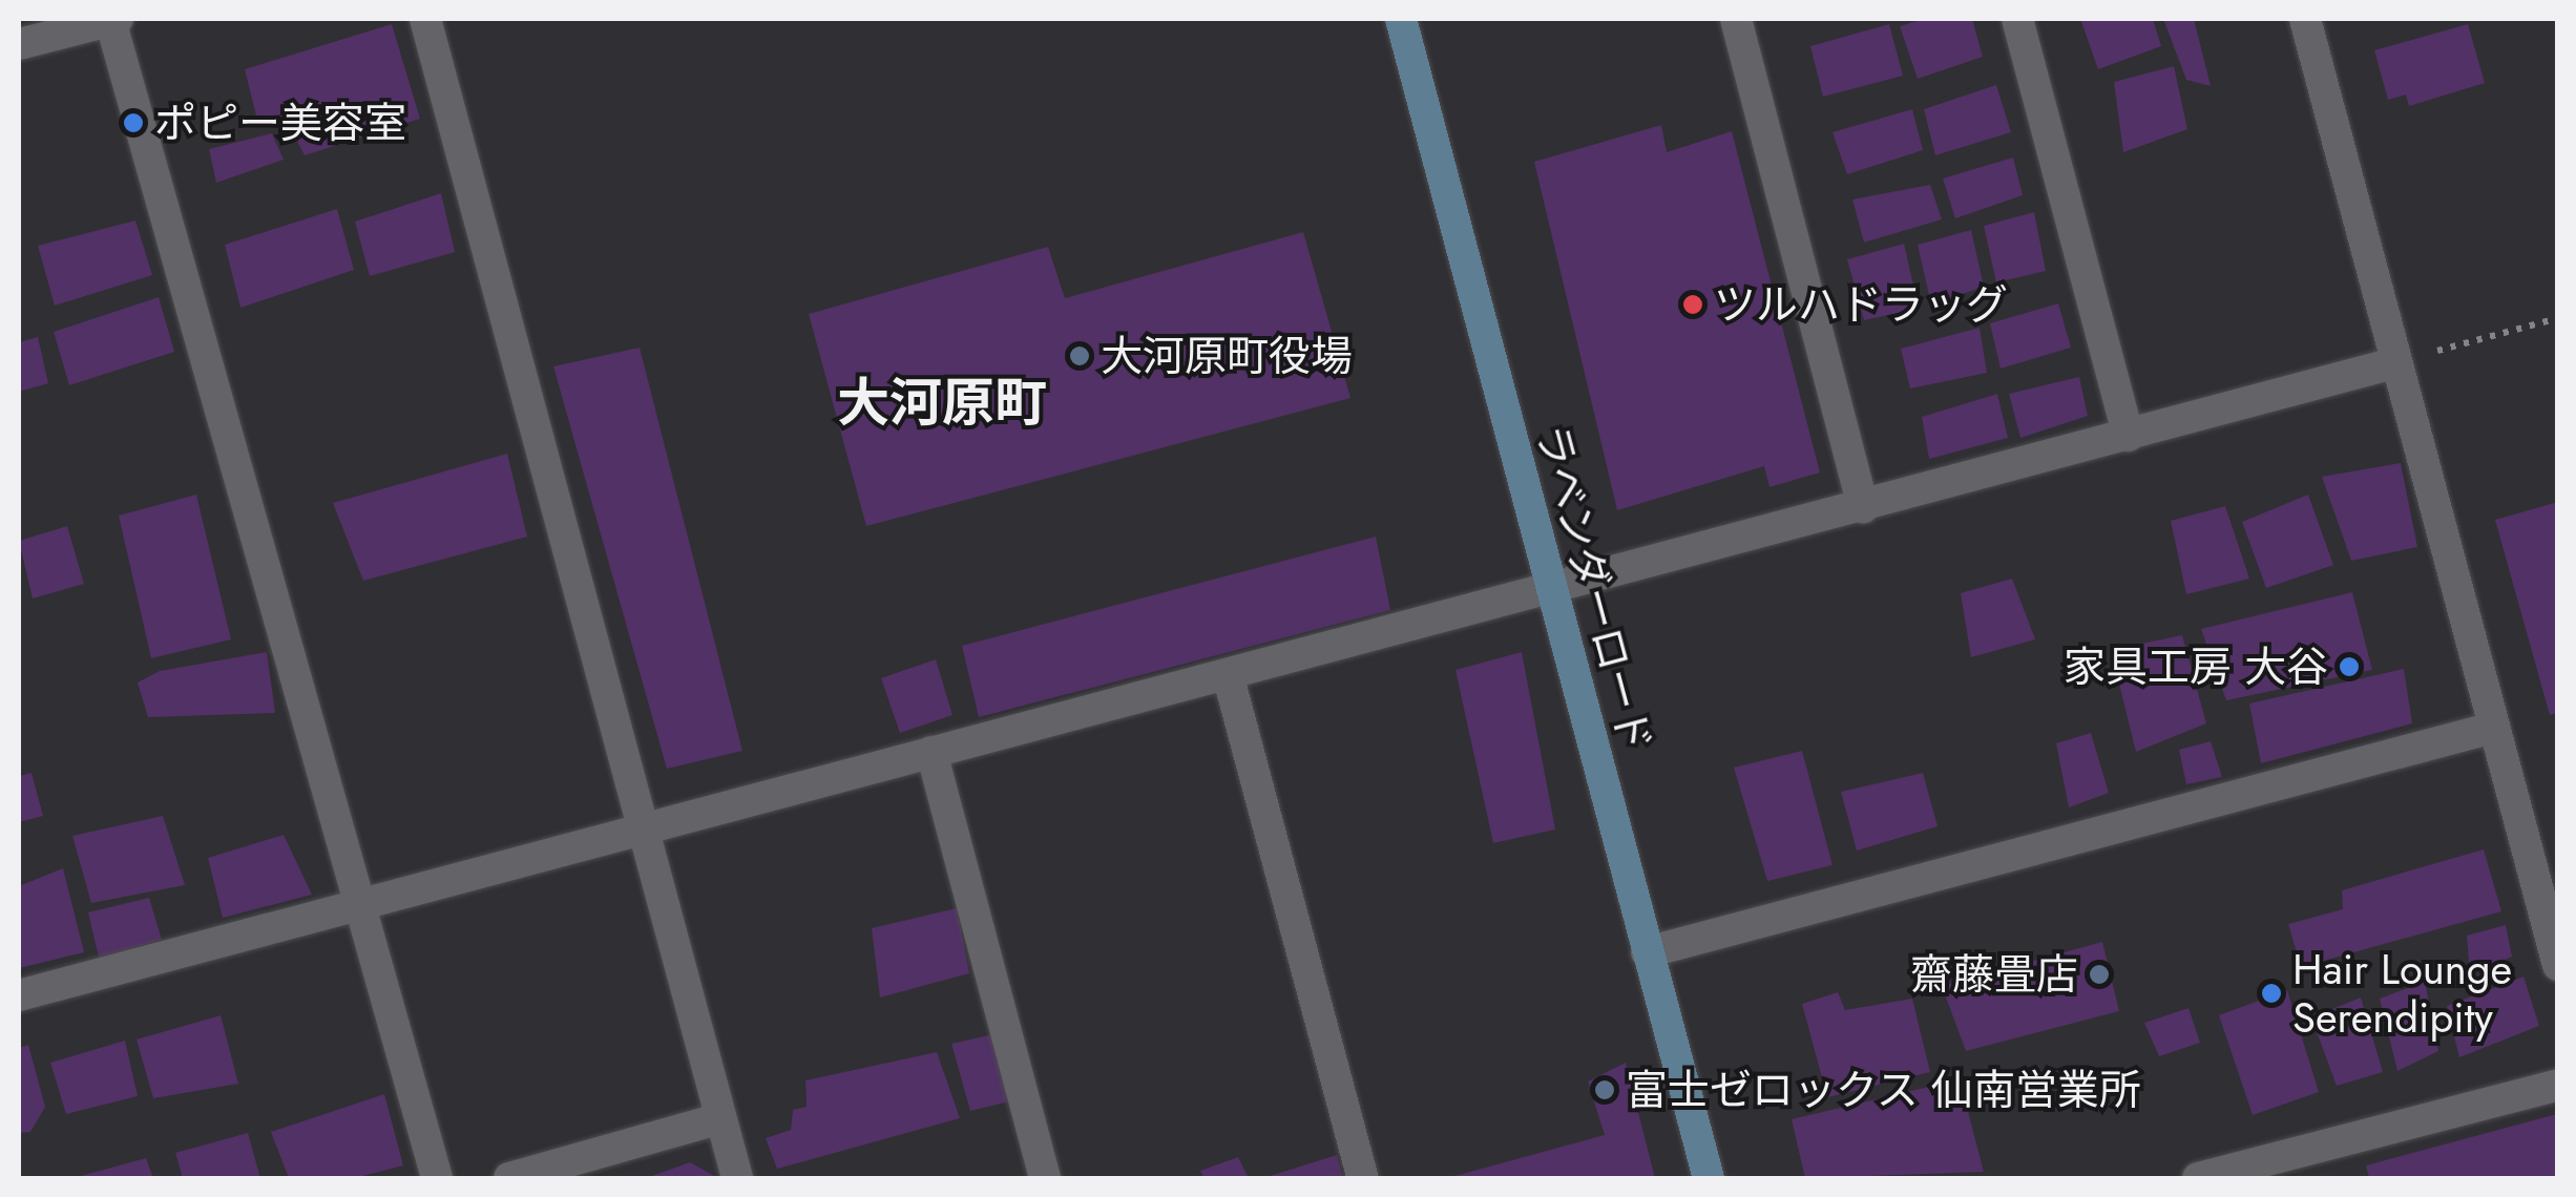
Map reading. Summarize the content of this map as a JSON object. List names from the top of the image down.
{
  "streets": {
    "street": ["ラベンダーロード"]
  },
  "districts": ["大河原町"],
  "places": [
    "ポピー美容室",
    "ツルハドラッグ",
    "大河原町役場",
    "家具工房 大谷",
    "齋藤畳店",
    "Hair Lounge Serendipity",
    "富士ゼロックス 仙南営業所"
  ]
}
